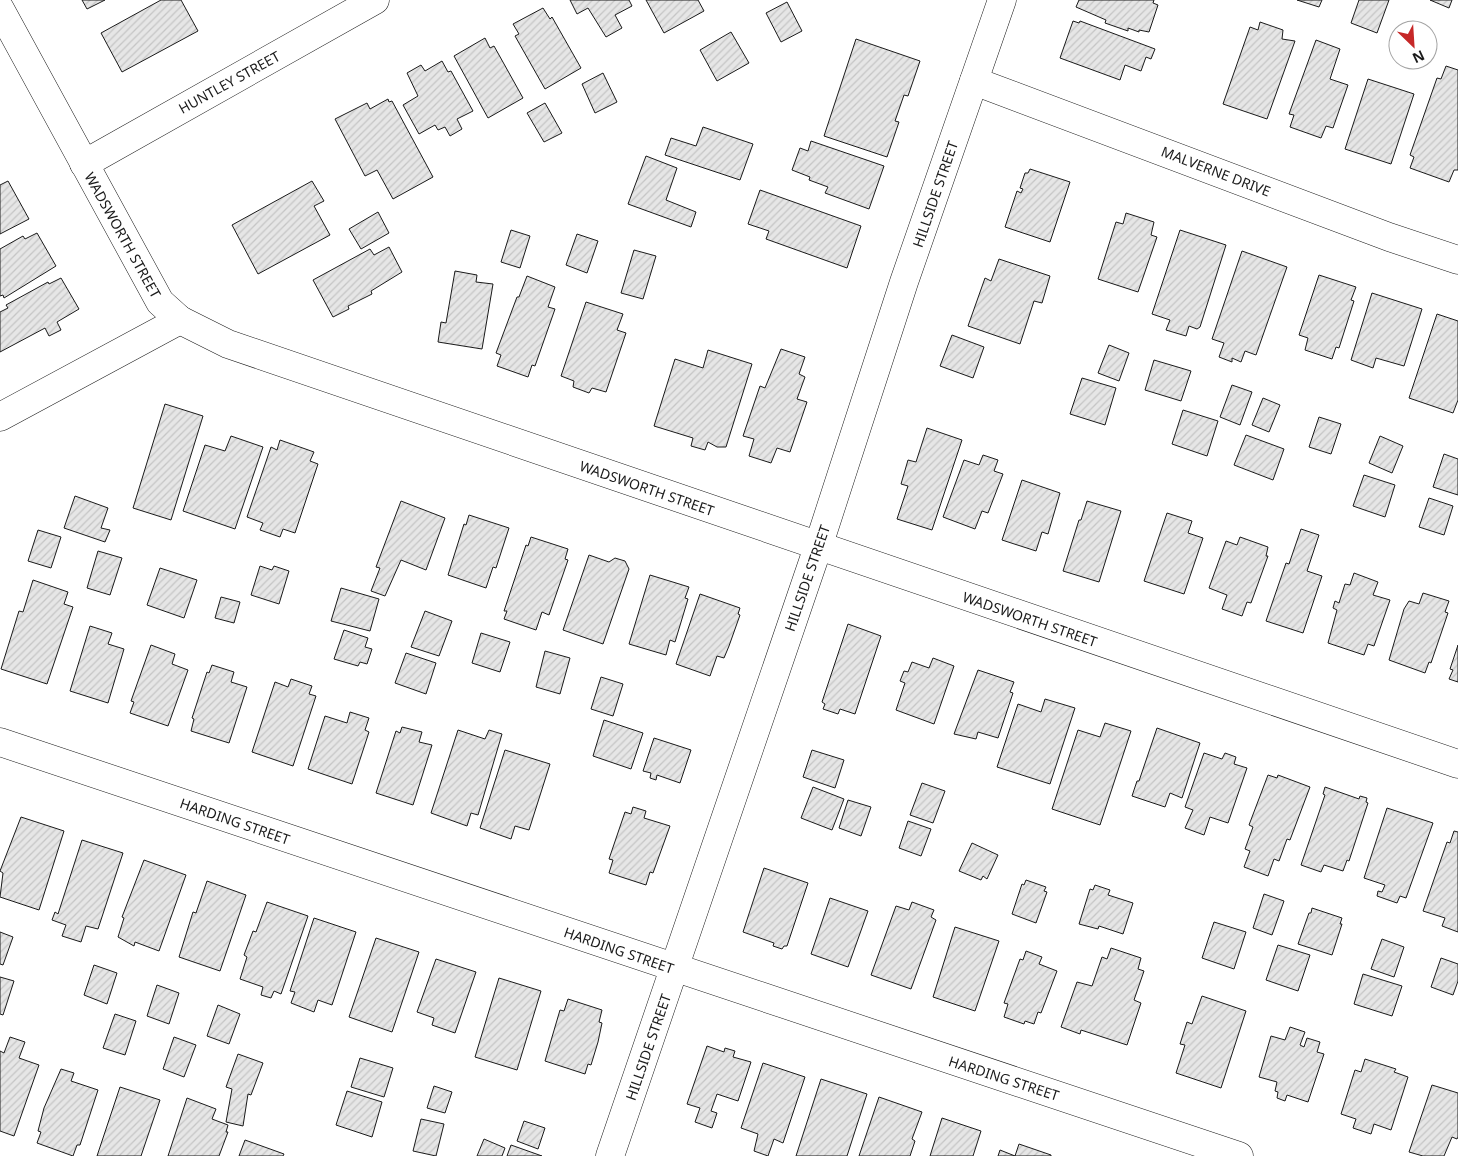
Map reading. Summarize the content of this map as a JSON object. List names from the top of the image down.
{
  "streets": {
    "street": [
      "HUNTLEY STREET",
      "MALVERNE DRIVE",
      "HILLSIDE STREET",
      "WADSWORTH STREET",
      "HARDING STREET"
    ]
  },
  "crossings": [
    ["HUNTLEY STREET", "WADSWORTH STREET"],
    ["MALVERNE DRIVE", "HILLSIDE STREET"],
    ["HILLSIDE STREET", "WADSWORTH STREET"],
    ["HILLSIDE STREET", "HARDING STREET"]
  ],
  "north": "bottom right"
}
